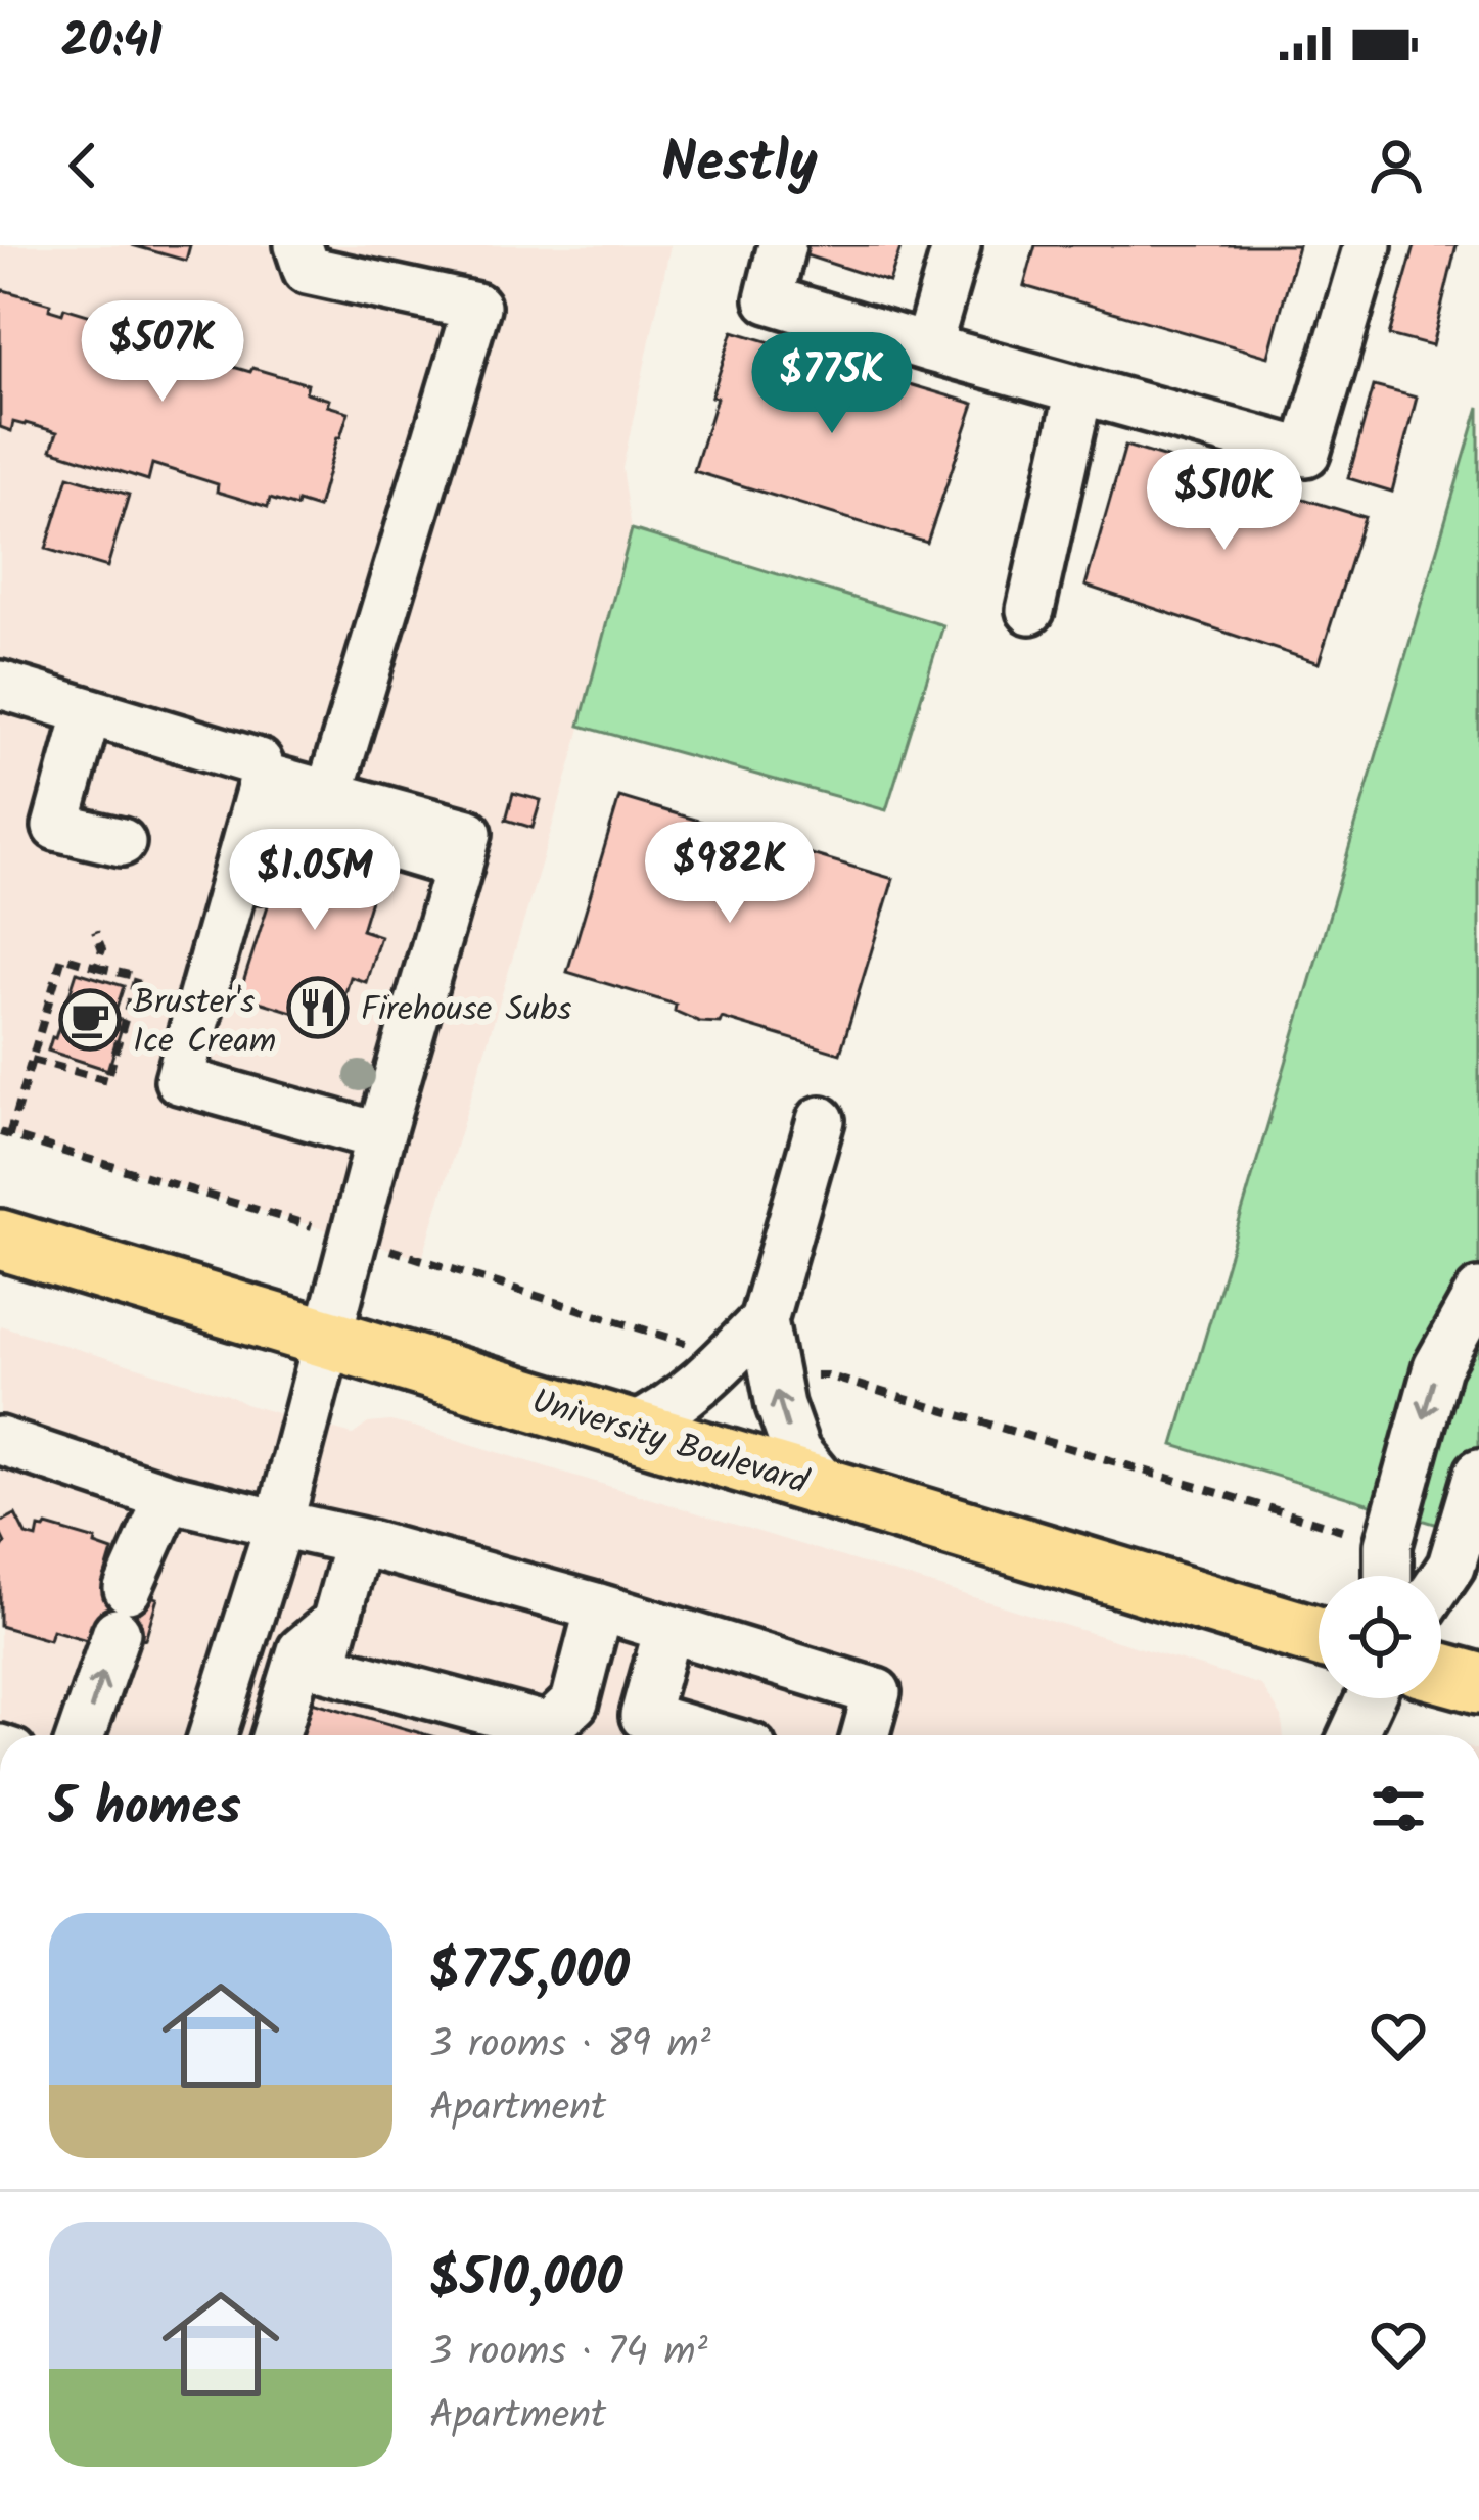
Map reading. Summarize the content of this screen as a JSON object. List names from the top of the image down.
{
  "streets": {
    "main road": ["University Boulevard"]
  },
  "places": {
    "restaurant": ["Firehouse Subs"],
    "cafe": ["Bruster's Ice Cream"]
  },
  "page": {
    "status": "20:41",
    "header": "Nestly",
    "price": [
      "$507K",
      "$775K",
      "$510K",
      "$982K",
      "$1.05M"
    ],
    "heading": "5 homes",
    "list": [
      {
        "name": "$775,000",
        "note": "3 rooms · 89 m² · Apartment"
      },
      {
        "name": "$510,000",
        "note": "3 rooms · 74 m² · Apartment"
      }
    ]
  }
}
